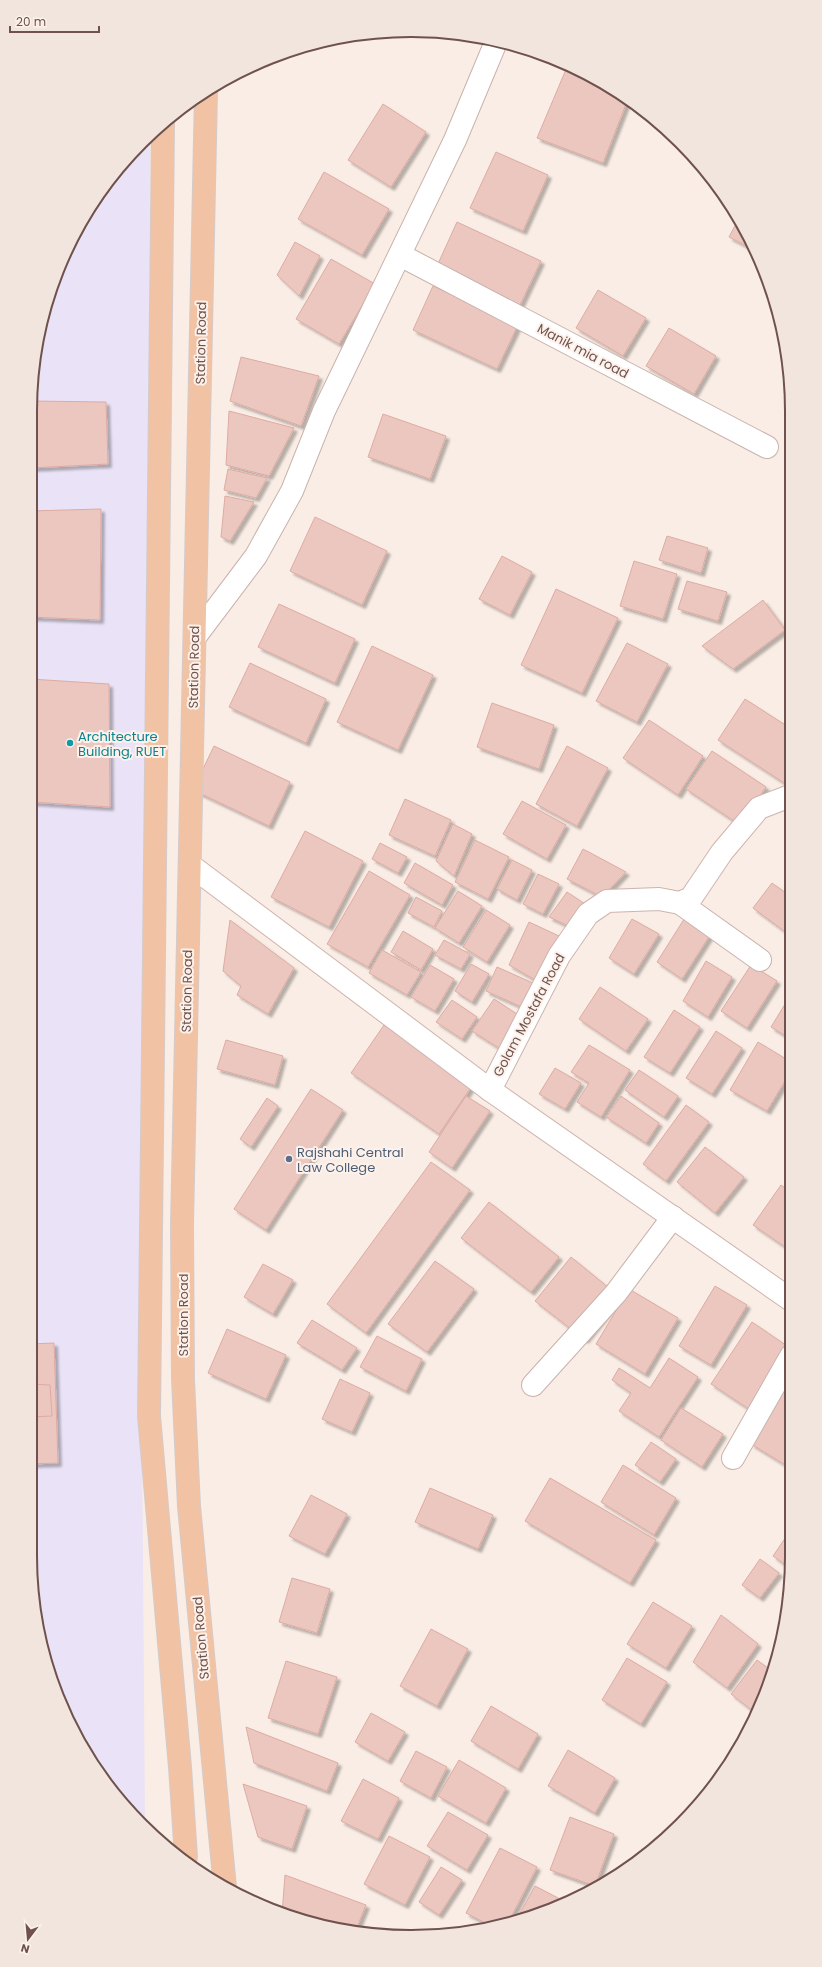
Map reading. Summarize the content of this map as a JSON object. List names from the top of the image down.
{
  "streets": {
    "main road": ["Station Road"],
    "street": ["Manik mia road", "Golam Mostafa Road"]
  },
  "places": ["Architecture Building, RUET", "Rajshahi Central Law College"],
  "scale_bar": "20 m",
  "north": "bottom"
}
